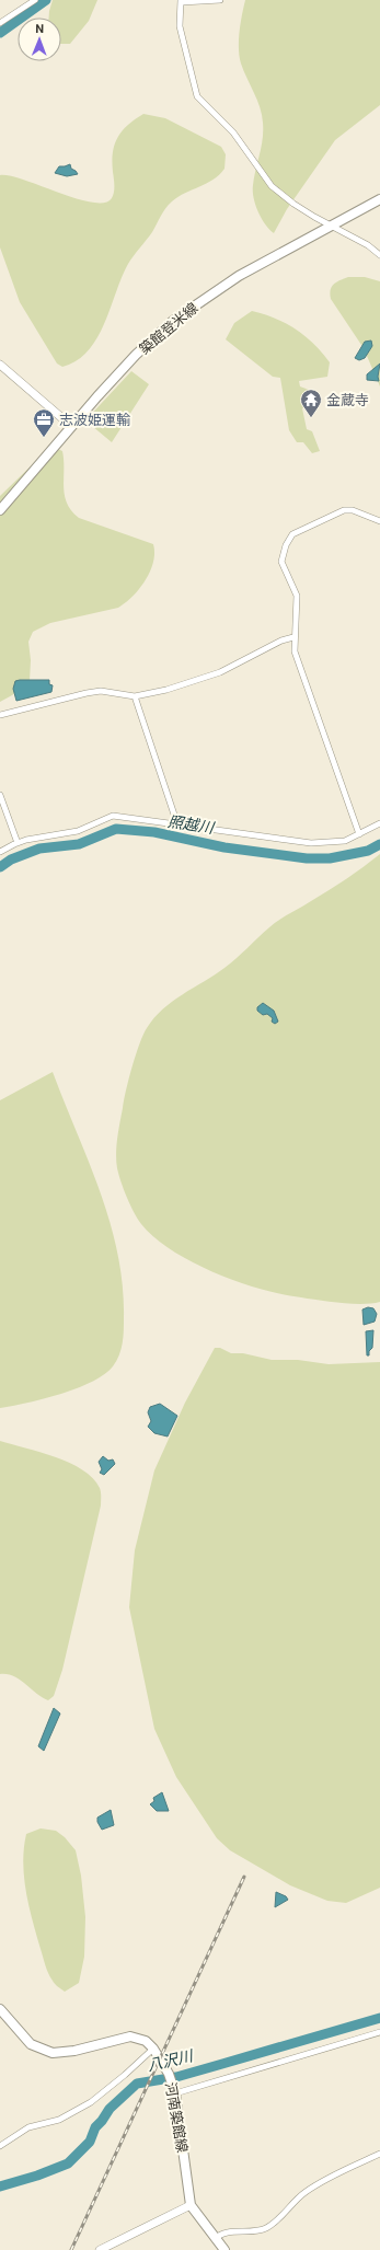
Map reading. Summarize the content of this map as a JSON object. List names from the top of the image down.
{
  "streets": {
    "main road": ["築館登米線", "河南築館線"]
  },
  "water": ["照越川", "八沢川"],
  "places": {
    "temple": ["金蔵寺"],
    "office": ["志波姫運輸"]
  },
  "north": "top"
}
